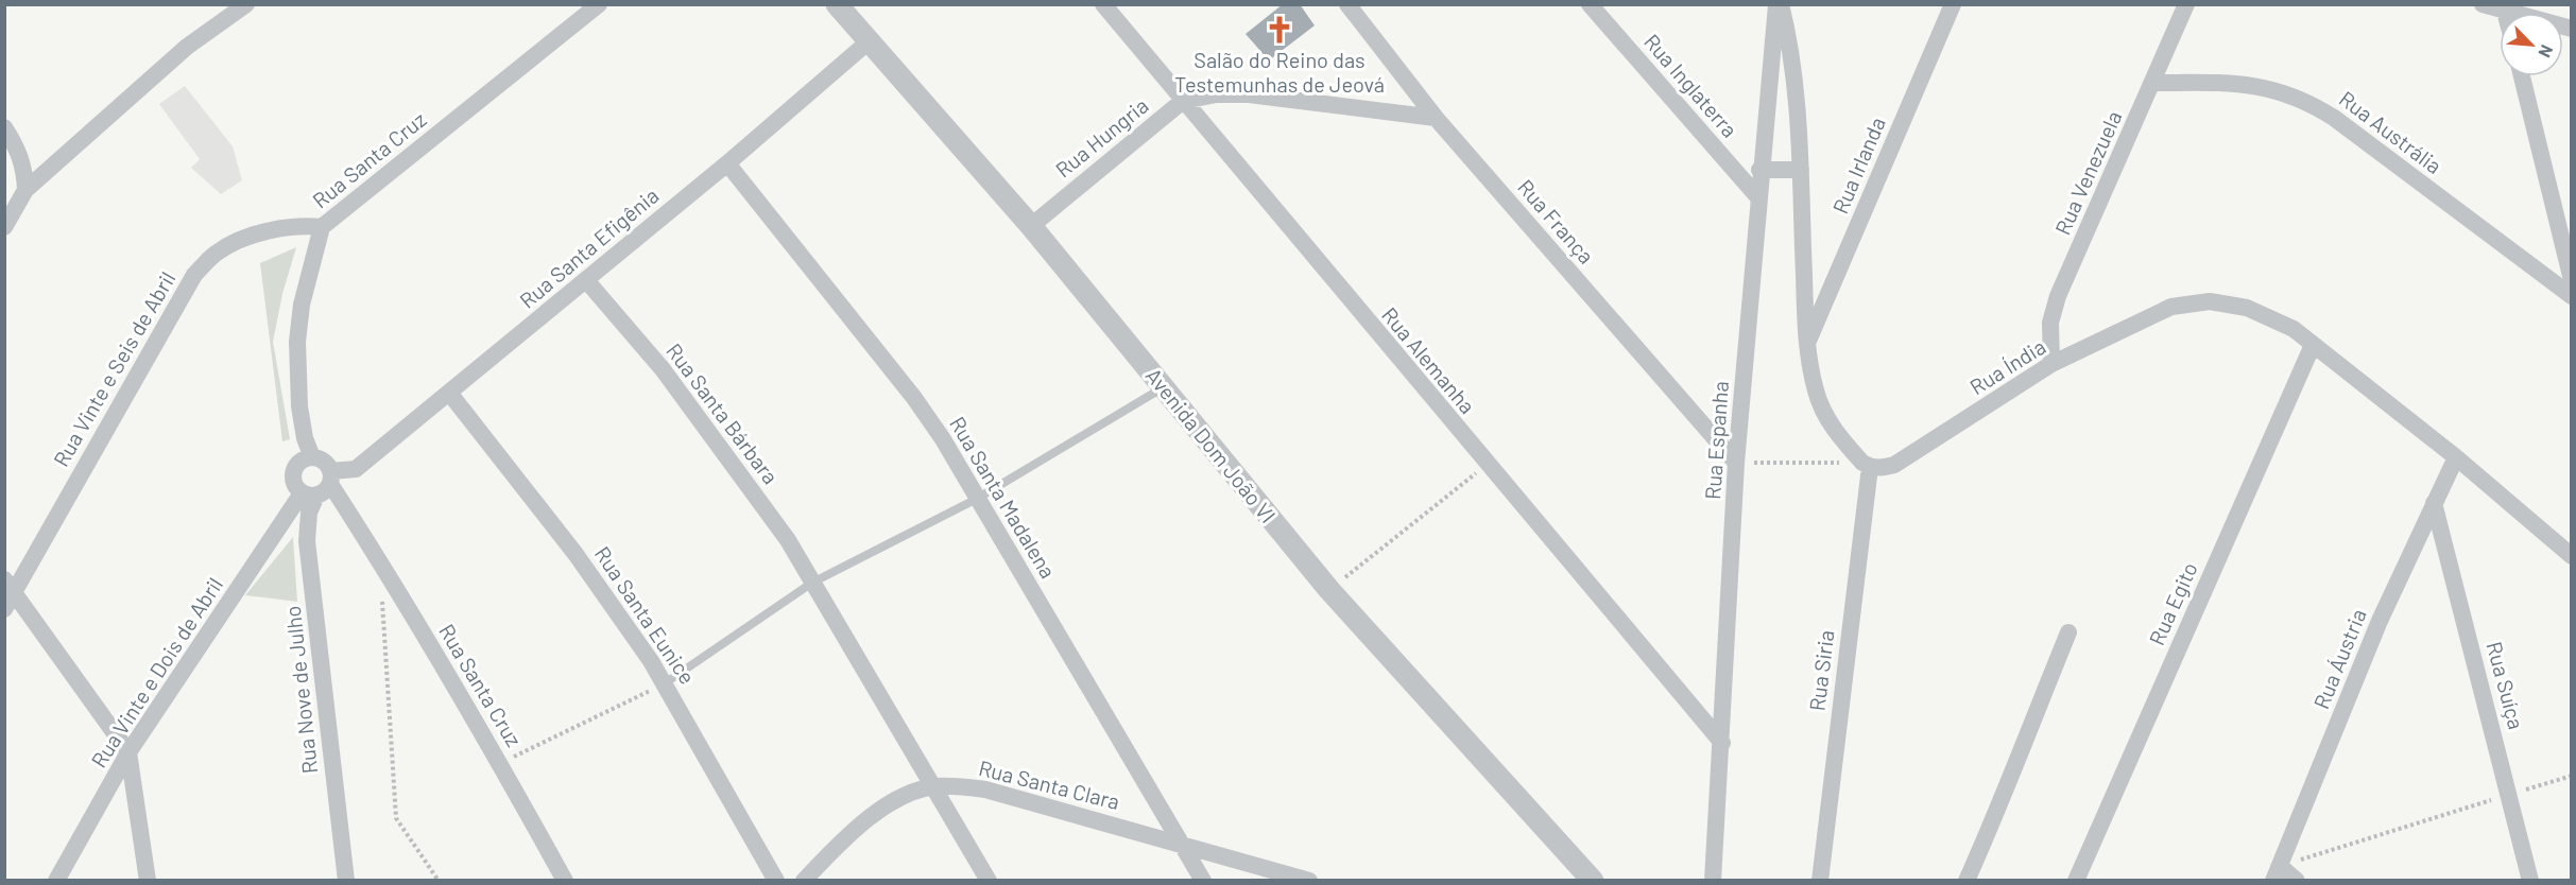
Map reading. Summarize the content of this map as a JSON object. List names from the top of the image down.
{
  "streets": {
    "street": [
      "Rua Inglaterra",
      "Rua Austrália",
      "Rua Hungria",
      "Rua Santa Cruz",
      "Rua Irlanda",
      "Rua Venezuela",
      "Rua França",
      "Rua Santa Efigênia",
      "Rua Alemanha",
      "Rua Índia",
      "Rua Vinte e Seis de Abril",
      "Rua Santa Bárbara",
      "Rua Espanha",
      "Avenida Dom João VI",
      "Rua Santa Madalena",
      "Rua Egito",
      "Rua Santa Eunice",
      "Rua Áustria",
      "Rua Siria",
      "Rua Vinte e Dois de Abril",
      "Rua Suíça",
      "Rua Nove de Julho",
      "Rua Santa Clara"
    ]
  },
  "crossings": [
    ["Rua Inglaterra", "Rua Espanha"],
    ["Rua Austrália", "Rua Venezuela"],
    ["Rua Hungria", "Rua França"],
    ["Rua Hungria", "Rua Alemanha"],
    ["Rua Hungria", "Avenida Dom João VI"],
    ["Rua Santa Cruz", "Rua Santa Efigênia"],
    ["Rua Santa Cruz", "Rua Vinte e Seis de Abril"],
    ["Rua Santa Cruz", "Rua Vinte e Dois de Abril"],
    ["Rua Santa Cruz", "Rua Nove de Julho"],
    ["Rua Venezuela", "Rua Índia"],
    ["Rua França", "Rua Espanha"],
    ["Rua Santa Efigênia", "Rua Santa Bárbara"],
    ["Rua Santa Efigênia", "Avenida Dom João VI"],
    ["Rua Santa Efigênia", "Rua Santa Madalena"],
    ["Rua Santa Efigênia", "Rua Santa Eunice"],
    ["Rua Santa Efigênia", "Rua Vinte e Dois de Abril"],
    ["Rua Santa Efigênia", "Rua Nove de Julho"],
    ["Rua Alemanha", "Rua Espanha"],
    ["Rua Índia", "Rua Egito"],
    ["Rua Índia", "Rua Áustria"],
    ["Rua Índia", "Rua Siria"],
    ["Rua Santa Bárbara", "Rua Santa Clara"],
    ["Rua Santa Madalena", "Rua Santa Clara"],
    ["Rua Áustria", "Rua Suíça"],
    ["Rua Vinte e Dois de Abril", "Rua Nove de Julho"]
  ],
  "places": {
    "church": ["Salão do Reino das Testemunhas de Jeová"]
  },
  "north": "bottom right"
}
